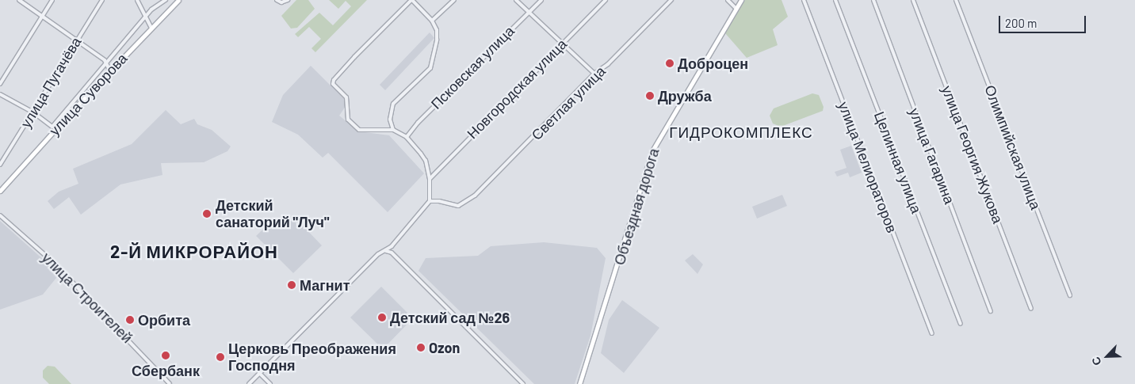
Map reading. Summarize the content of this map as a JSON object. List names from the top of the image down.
{
  "streets": {
    "main road": ["улица Суворова", "Объездная дорога"],
    "street": [
      "Псковская улица",
      "улица Пугачёва",
      "Новгородская улица",
      "Светлая улица",
      "Олимпийская улица",
      "улица Георгия Жукова",
      "улица Гагарина",
      "Целинная улица",
      "улица Мелиораторов",
      "улица Строителей"
    ]
  },
  "districts": ["ГИДРОКОМПЛЕКС", "2-Й МИКРОРАЙОН"],
  "places": [
    "Доброцен",
    "Дружба",
    "Детский санаторий \"Луч\"",
    "Магнит",
    "Детский сад №26",
    "Орбита",
    "Ozon",
    "Сбербанк",
    "Церковь Преображения Господня"
  ],
  "scale_bar": "200 m",
  "north": "bottom left"
}
